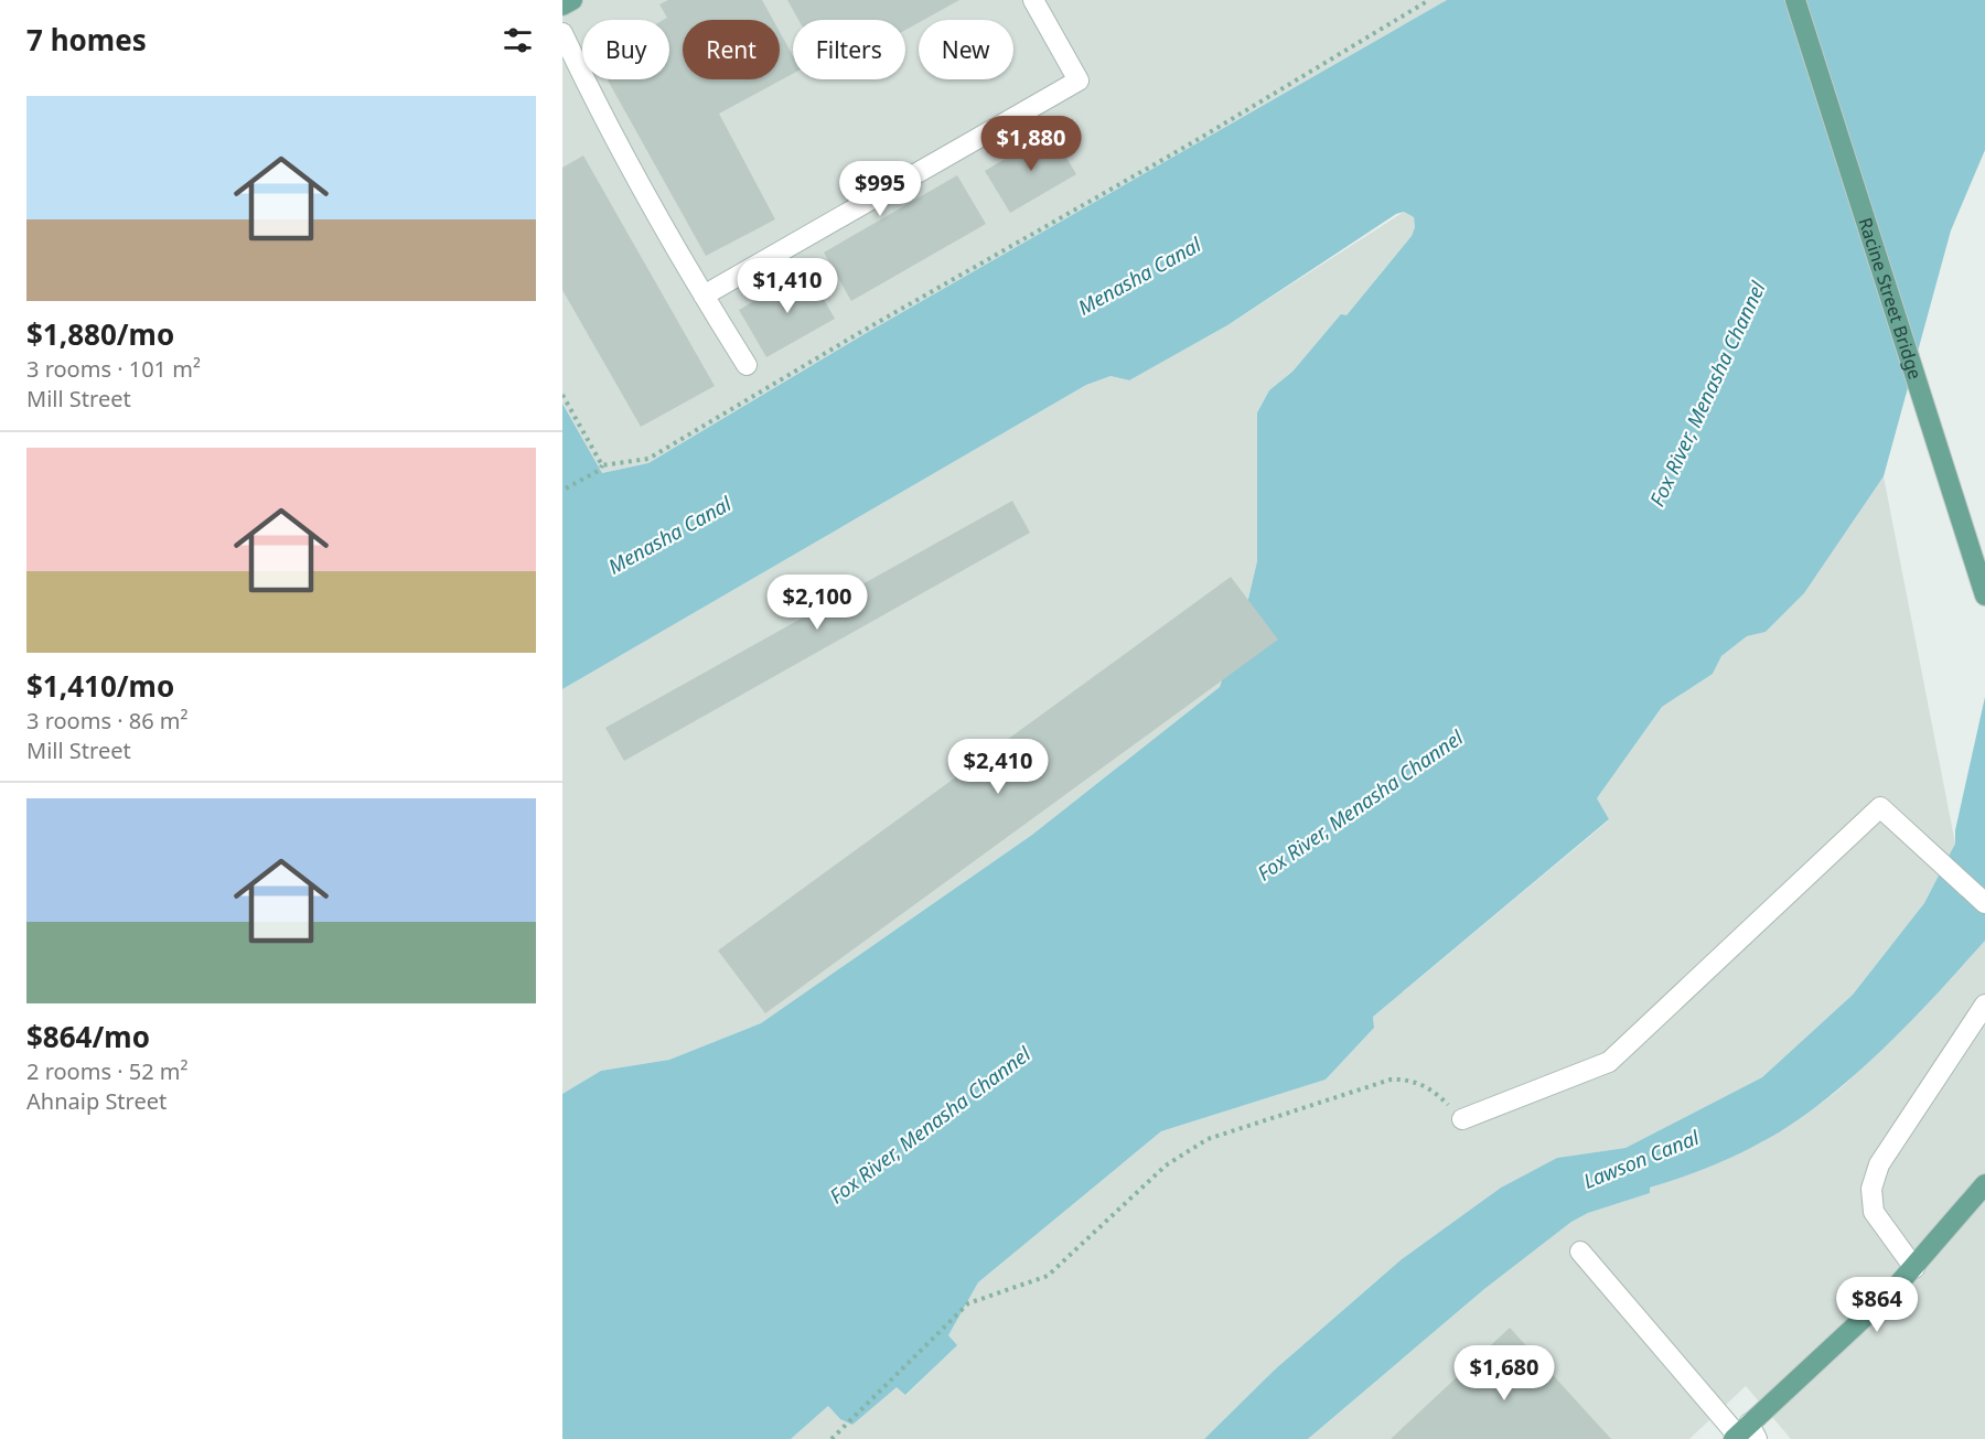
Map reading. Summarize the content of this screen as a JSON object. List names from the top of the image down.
{
  "streets": {
    "main road": ["Racine Street Bridge"]
  },
  "water": ["Menasha Canal", "Fox River, Menasha Channel", "Lawson Canal"],
  "page": {
    "heading": "7 homes",
    "chip": [
      "Buy",
      "Rent",
      "Filters",
      "New"
    ],
    "list": [
      {
        "name": "$1,880/mo",
        "note": "3 rooms · 101 m² · Mill Street"
      },
      {
        "name": "$1,410/mo",
        "note": "3 rooms · 86 m² · Mill Street"
      },
      {
        "name": "$864/mo",
        "note": "2 rooms · 52 m² · Ahnaip Street"
      }
    ],
    "price": [
      "$1,880",
      "$995",
      "$1,410",
      "$2,100",
      "$2,410",
      "$864",
      "$1,680"
    ]
  }
}
